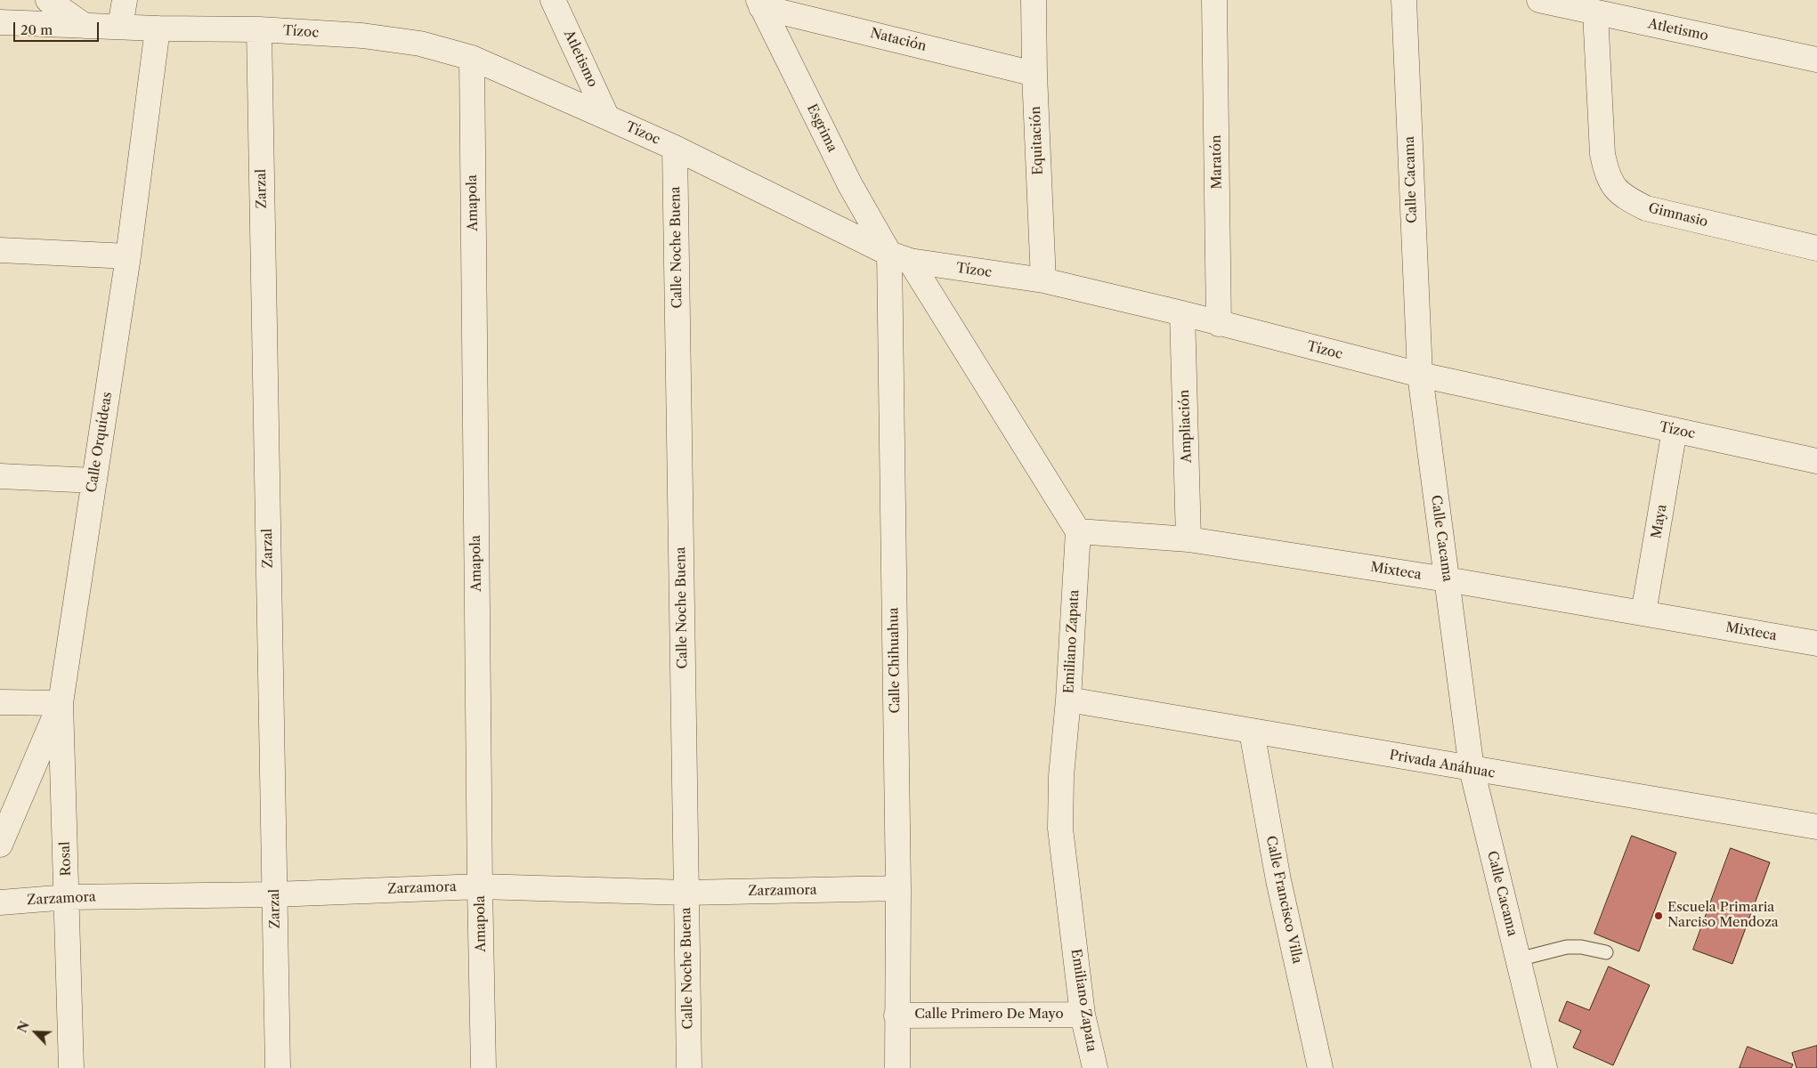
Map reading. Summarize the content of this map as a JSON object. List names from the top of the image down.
{
  "streets": {
    "street": [
      "Atletismo",
      "Tízoc",
      "Natación",
      "Esgrima",
      "Equitación",
      "Maratón",
      "Calle Cacama",
      "Zarzal",
      "Amapola",
      "Gimnasio",
      "Calle Noche Buena",
      "Ampliación",
      "Calle Orquídeas",
      "Maya",
      "Mixteca",
      "Emiliano Zapata",
      "Calle Chihuahua",
      "Privada Anáhuac",
      "Rosal",
      "Zarzamora",
      "Calle Francisco Villa",
      "Calle Primero De Mayo"
    ]
  },
  "crossings": [
    ["Atletismo", "Tízoc"],
    ["Atletismo", "Gimnasio"],
    ["Tízoc", "Esgrima"],
    ["Tízoc", "Equitación"],
    ["Tízoc", "Maratón"],
    ["Tízoc", "Calle Cacama"],
    ["Tízoc", "Zarzal"],
    ["Tízoc", "Amapola"],
    ["Tízoc", "Calle Noche Buena"],
    ["Tízoc", "Ampliación"],
    ["Tízoc", "Calle Orquídeas"],
    ["Tízoc", "Maya"],
    ["Tízoc", "Calle Chihuahua"],
    ["Natación", "Esgrima"],
    ["Natación", "Equitación"],
    ["Esgrima", "Calle Chihuahua"],
    ["Calle Cacama", "Mixteca"],
    ["Calle Cacama", "Privada Anáhuac"],
    ["Zarzal", "Zarzamora"],
    ["Amapola", "Zarzamora"],
    ["Calle Noche Buena", "Zarzamora"],
    ["Ampliación", "Mixteca"],
    ["Calle Orquídeas", "Rosal"],
    ["Maya", "Mixteca"],
    ["Mixteca", "Emiliano Zapata"],
    ["Emiliano Zapata", "Privada Anáhuac"],
    ["Emiliano Zapata", "Calle Primero De Mayo"],
    ["Calle Chihuahua", "Zarzamora"],
    ["Calle Chihuahua", "Calle Primero De Mayo"],
    ["Privada Anáhuac", "Calle Francisco Villa"],
    ["Rosal", "Zarzamora"]
  ],
  "places": ["Escuela Primaria Narciso Mendoza"],
  "scale_bar": "20 m",
  "north": "top left"
}
